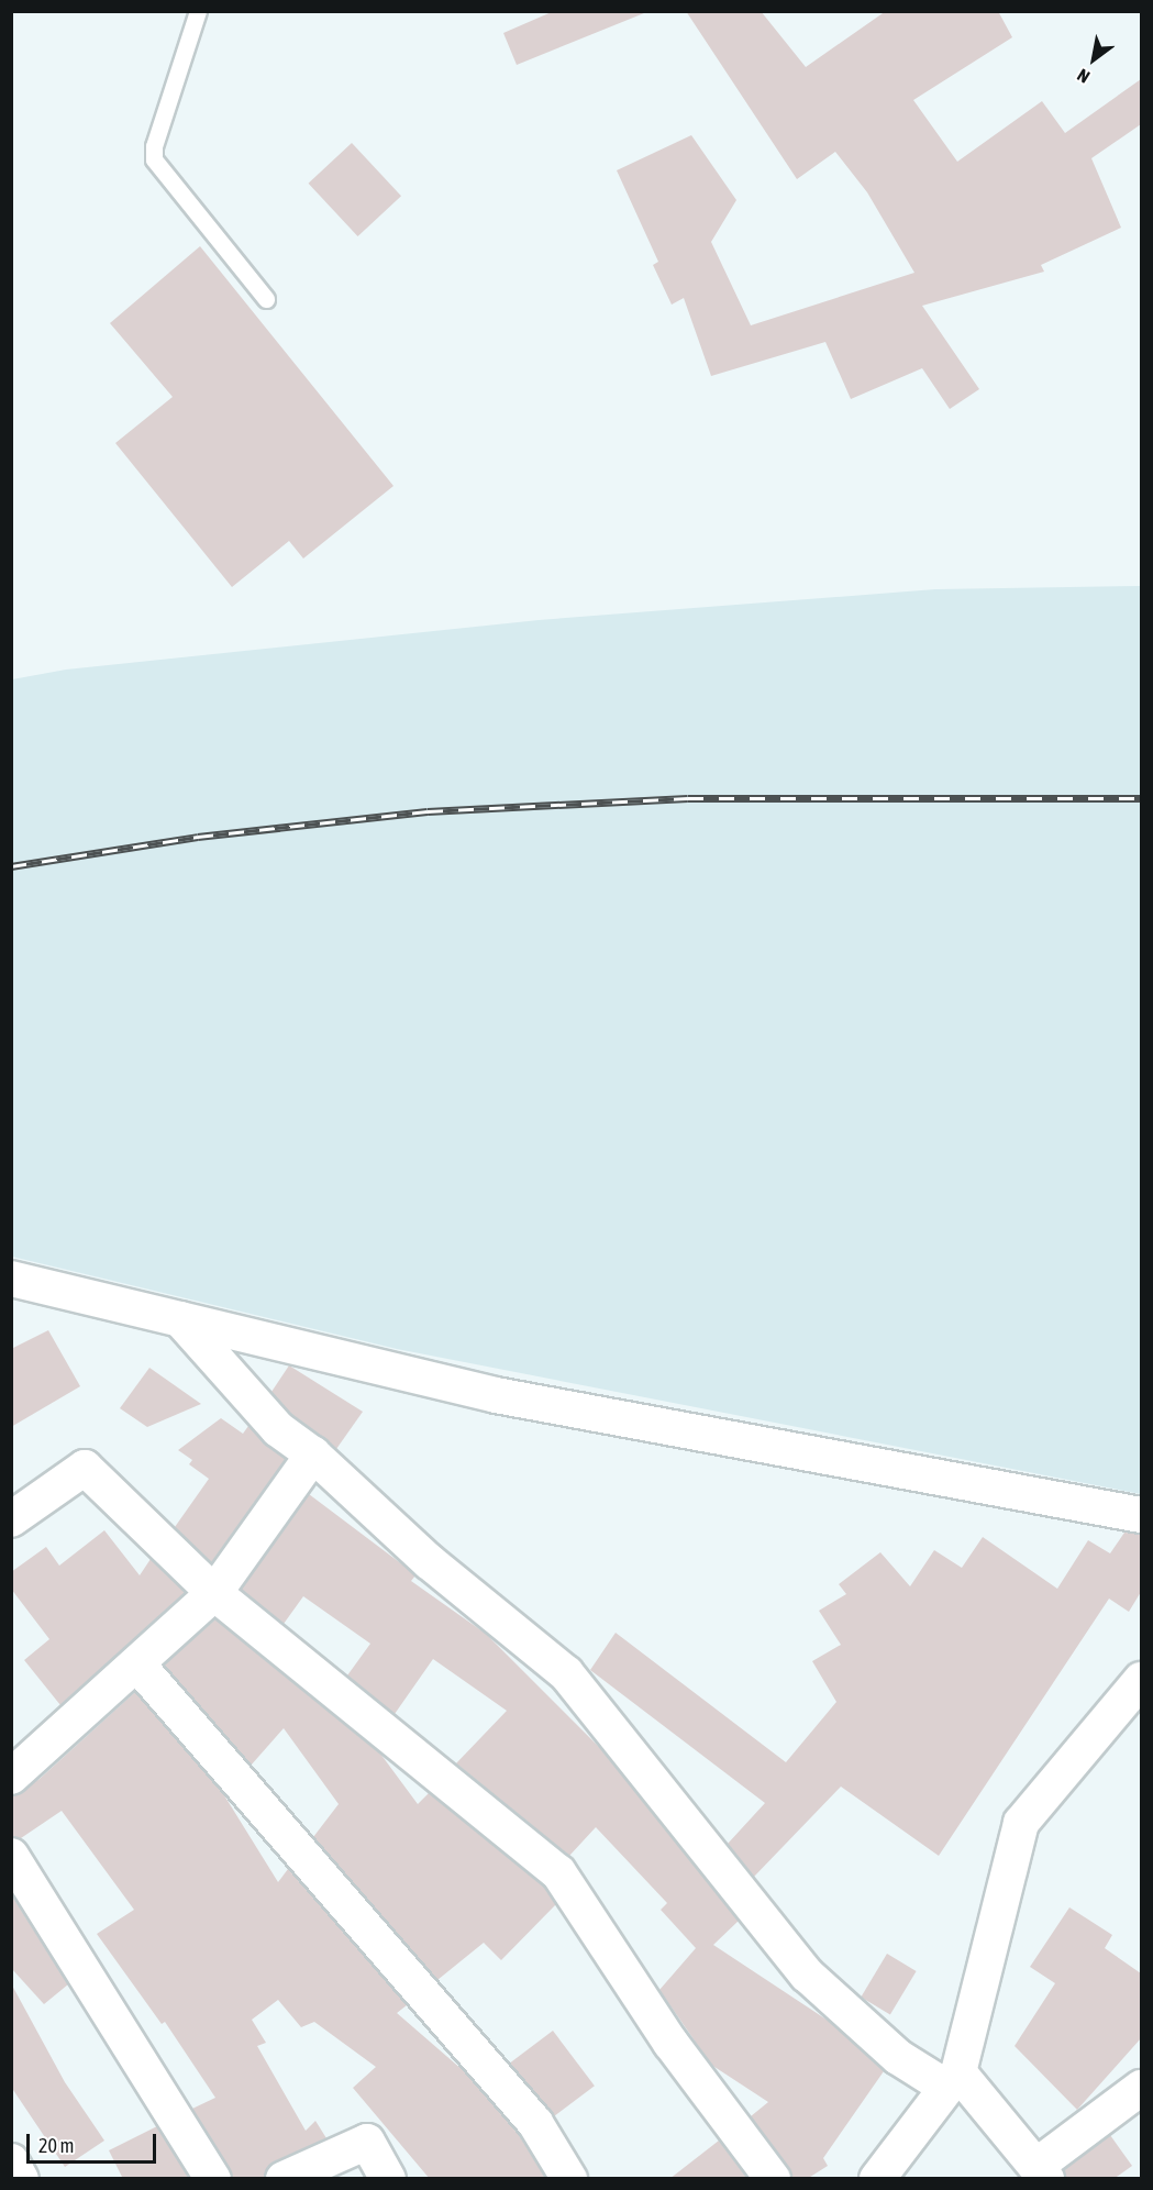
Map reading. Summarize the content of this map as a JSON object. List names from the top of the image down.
{
  "scale_bar": "20 m",
  "north": "bottom left"
}
